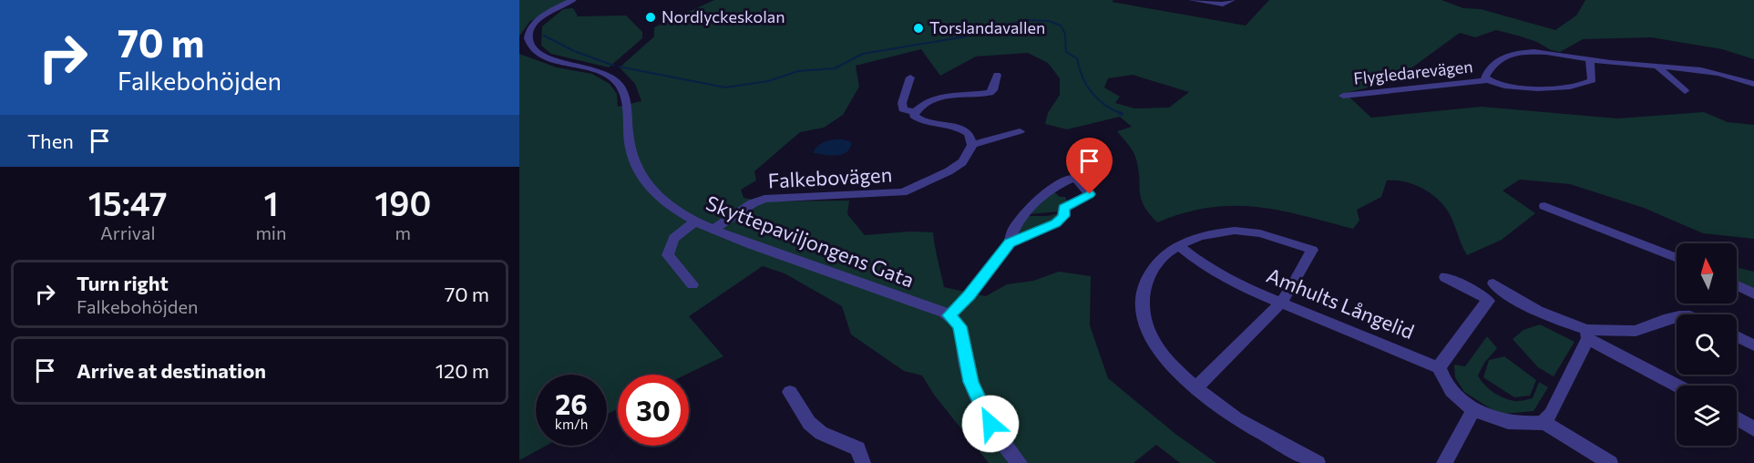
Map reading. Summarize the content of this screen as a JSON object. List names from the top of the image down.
{
  "streets": {
    "street": [
      "Flygledarevägen",
      "Falkebovägen",
      "Skyttepaviljongens Gata",
      "Amhults Långelid"
    ]
  },
  "crossings": [
    ["Falkebovägen", "Skyttepaviljongens Gata"]
  ],
  "places": ["Nordlyckeskolan", "Torslandavallen"],
  "north": "top",
  "page": {
    "turn": ["70 m", "Falkebohöjden"],
    "then": "Then",
    "eta": [
      "15:47",
      "Arrival",
      "1",
      "min",
      "190",
      "m"
    ],
    "list": [
      {
        "name": "Turn right",
        "note": "Falkebohöjden",
        "value": "70 m"
      },
      {
        "name": "Arrive at destination",
        "value": "120 m"
      }
    ],
    "speed": "26 km/h",
    "limit": "30"
  }
}
